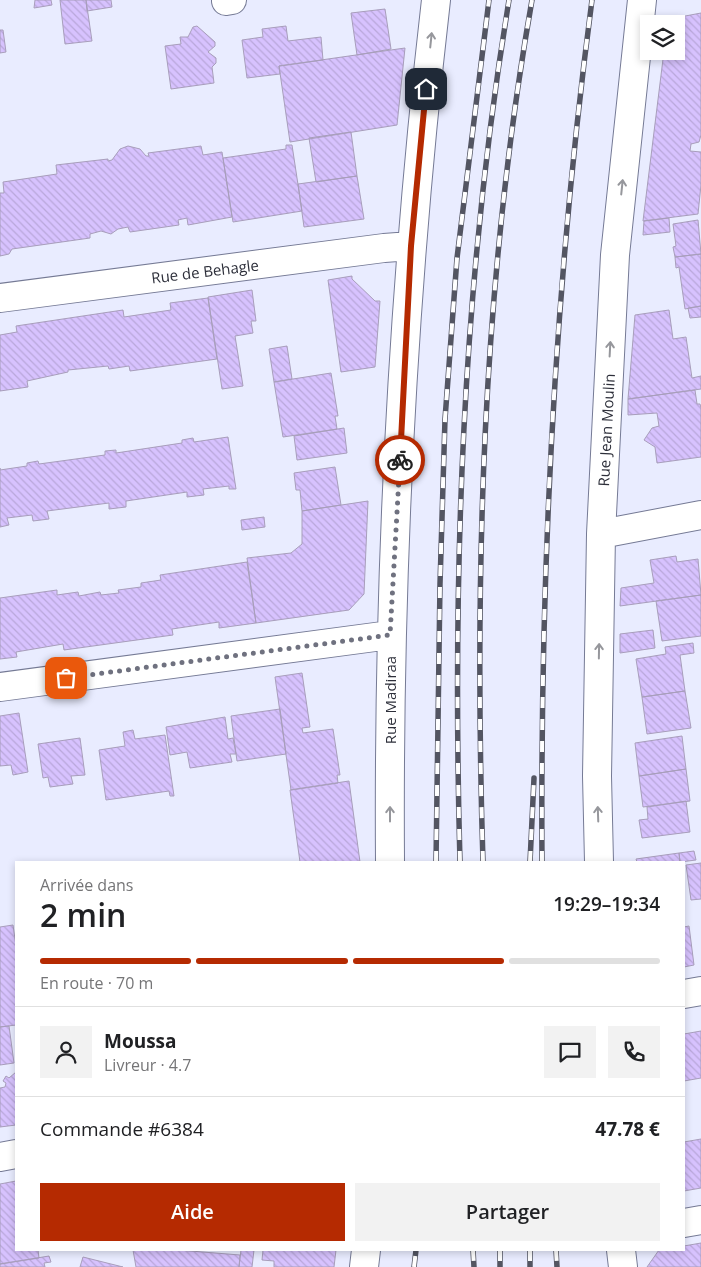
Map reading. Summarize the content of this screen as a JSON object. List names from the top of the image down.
{
  "streets": {
    "street": ["Rue de Behagle", "Rue Jean Moulin", "Rue Madiraa"]
  },
  "crossings": [
    ["Rue de Behagle", "Rue Madiraa"]
  ],
  "one_way": ["Rue Jean Moulin", "Rue Madiraa"],
  "page": {
    "heading": ["2 min", "Arrivée dans", "19:29–19:34"],
    "panel": [
      "Moussa",
      "Livreur · 4.7",
      "Commande #6384",
      "47.78 €"
    ],
    "bar": "En route · 70 m",
    "buttons": ["Aide", "Partager"]
  }
}
